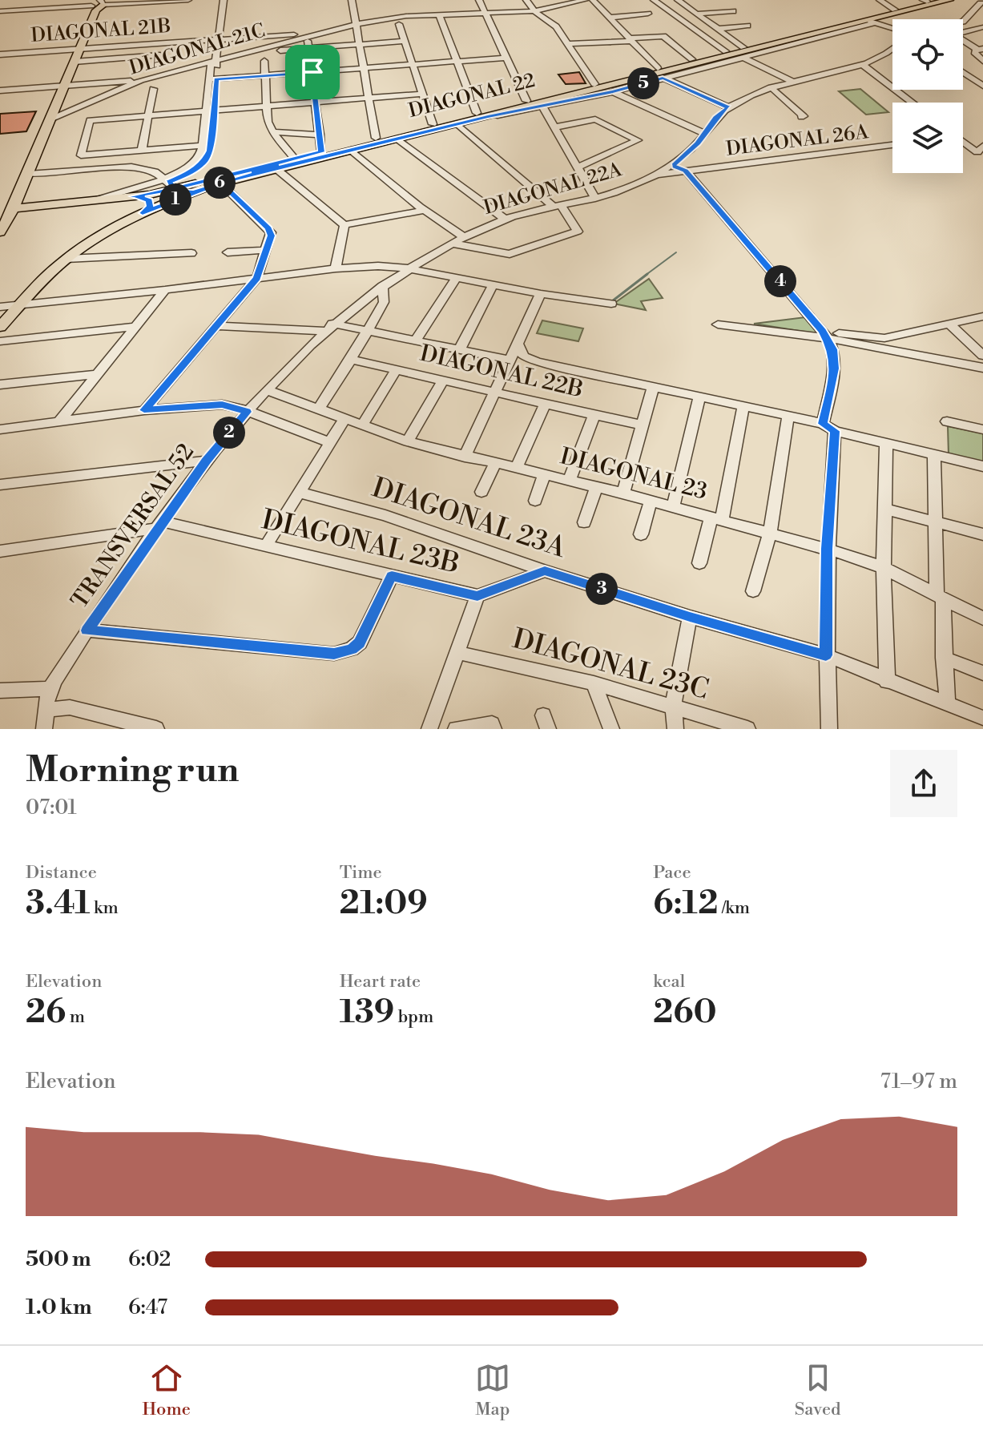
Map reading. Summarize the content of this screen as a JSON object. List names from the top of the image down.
{
  "streets": {
    "main road": ["DIAGONAL 22"],
    "street": [
      "DIAGONAL 21B",
      "DIAGONAL 21C",
      "DIAGONAL 26A",
      "DIAGONAL 22A",
      "DIAGONAL 22B",
      "DIAGONAL 23",
      "DIAGONAL 23A",
      "TRANSVERSAL 52",
      "DIAGONAL 23B",
      "DIAGONAL 23C"
    ]
  },
  "crossings": [
    ["DIAGONAL 21B", "DIAGONAL 21C"],
    ["DIAGONAL 26A", "DIAGONAL 22A"],
    ["DIAGONAL 22A", "TRANSVERSAL 52"],
    ["DIAGONAL 23", "TRANSVERSAL 52"],
    ["DIAGONAL 23A", "DIAGONAL 23B"],
    ["TRANSVERSAL 52", "DIAGONAL 23B"]
  ],
  "page": {
    "pins": [
      "5",
      "6",
      "1",
      "4",
      "2",
      "3"
    ],
    "heading": ["Morning run", "07:01"],
    "stats": [
      ["Distance", "3.41 km"],
      ["Time", "21:09"],
      ["Pace", "6:12 /km"],
      ["Elevation", "26 m"],
      ["Heart rate", "139 bpm"],
      ["kcal", "260"]
    ],
    "chart": ["Elevation", "71–97 m"],
    "list": [
      {
        "name": "500 m",
        "note": "6:02"
      },
      {
        "name": "1.0 km",
        "note": "6:47"
      }
    ],
    "tabs": ["Home", "Map", "Saved"]
  }
}
